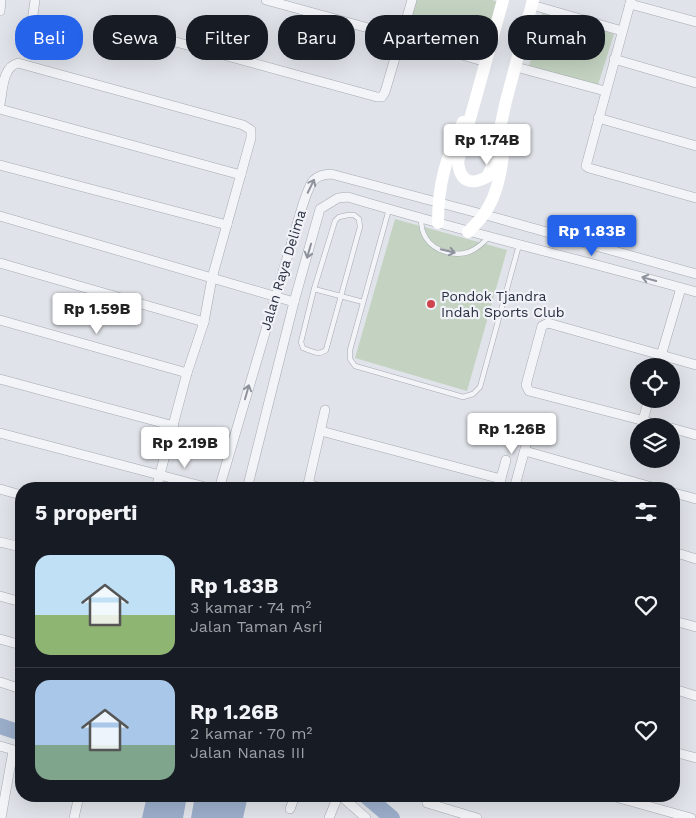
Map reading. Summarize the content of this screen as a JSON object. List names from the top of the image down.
{
  "streets": {
    "street": ["Jalan Raya Delima"]
  },
  "places": ["Pondok Tjandra Indah Sports Club"],
  "page": {
    "chip": [
      "Beli",
      "Sewa",
      "Filter",
      "Baru",
      "Apartemen",
      "Rumah"
    ],
    "price": [
      "Rp 1.74B",
      "Rp 1.83B",
      "Rp 1.59B",
      "Rp 1.26B",
      "Rp 2.19B"
    ],
    "heading": "5 properti",
    "list": [
      {
        "name": "Rp 1.83B",
        "note": "3 kamar · 74 m² · Jalan Taman Asri"
      },
      {
        "name": "Rp 1.26B",
        "note": "2 kamar · 70 m² · Jalan Nanas III"
      }
    ]
  }
}
